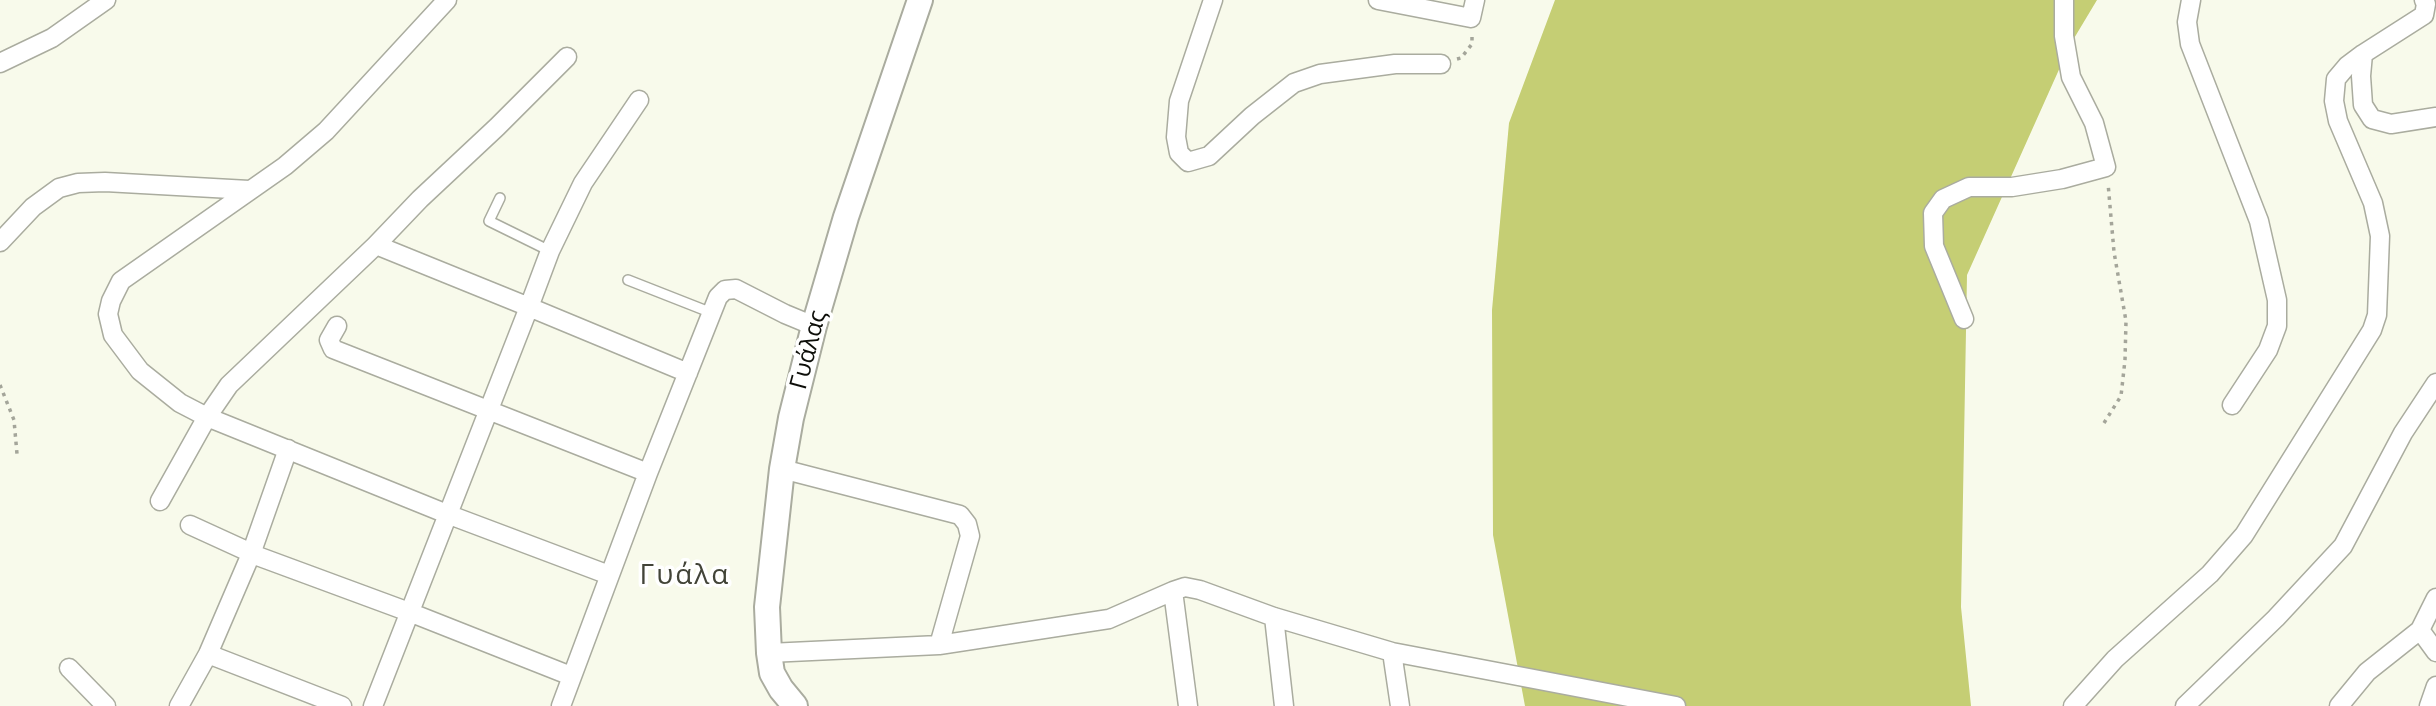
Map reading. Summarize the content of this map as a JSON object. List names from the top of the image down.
{
  "streets": {
    "street": ["Γυάλας"]
  },
  "districts": ["Γυάλα"]
}
